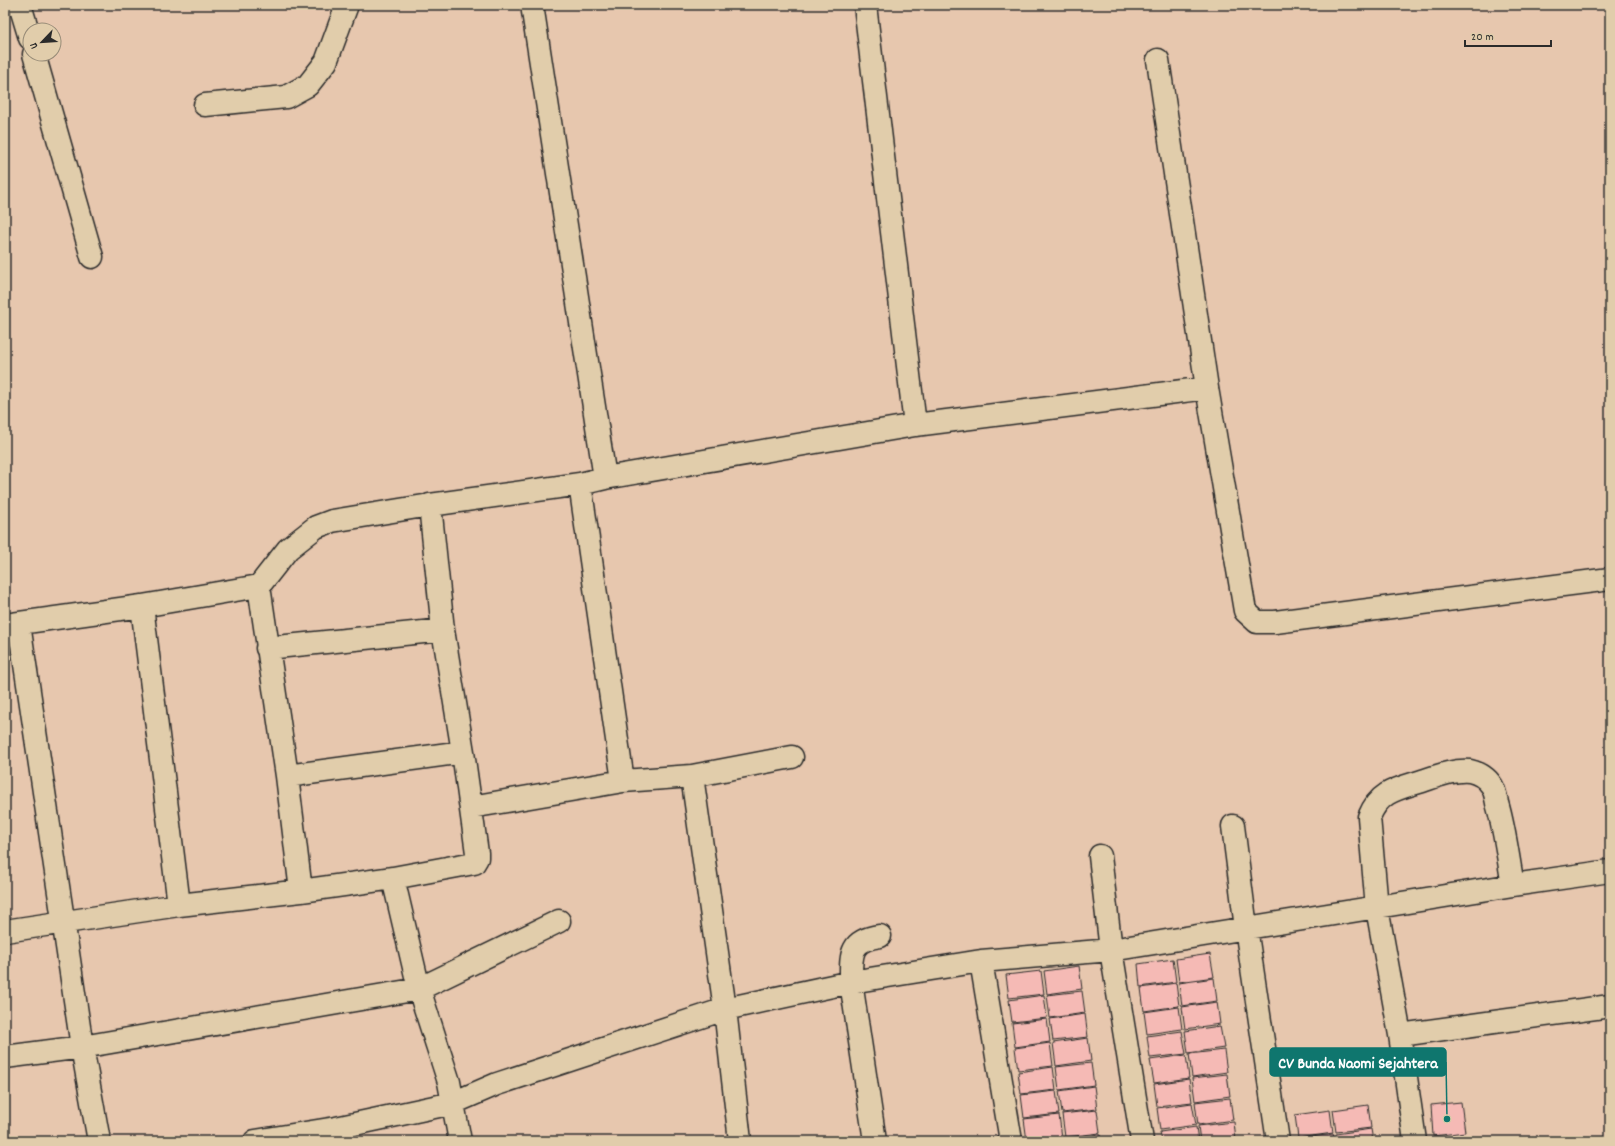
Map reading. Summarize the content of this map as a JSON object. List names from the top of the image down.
{
  "places": ["CV Bunda Naomi Sejahtera"],
  "scale_bar": "20 m",
  "north": "bottom left"
}
